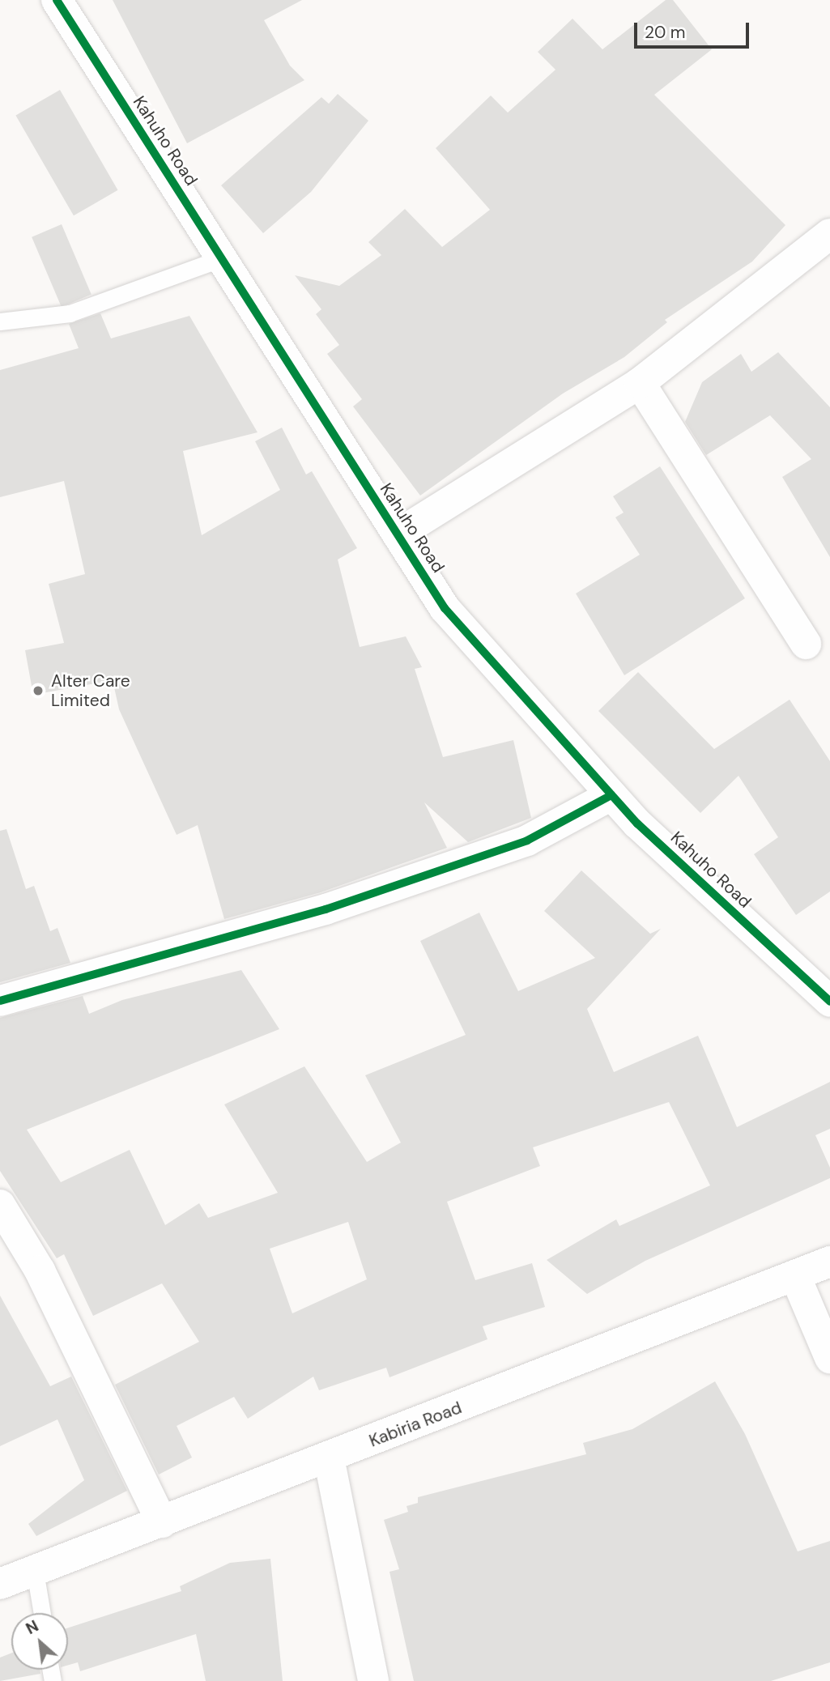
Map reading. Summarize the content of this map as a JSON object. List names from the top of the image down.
{
  "streets": {
    "street": ["Kahuho Road", "Kabiria Road"]
  },
  "places": ["Alter Care Limited"],
  "scale_bar": "20 m",
  "north": "top left"
}
